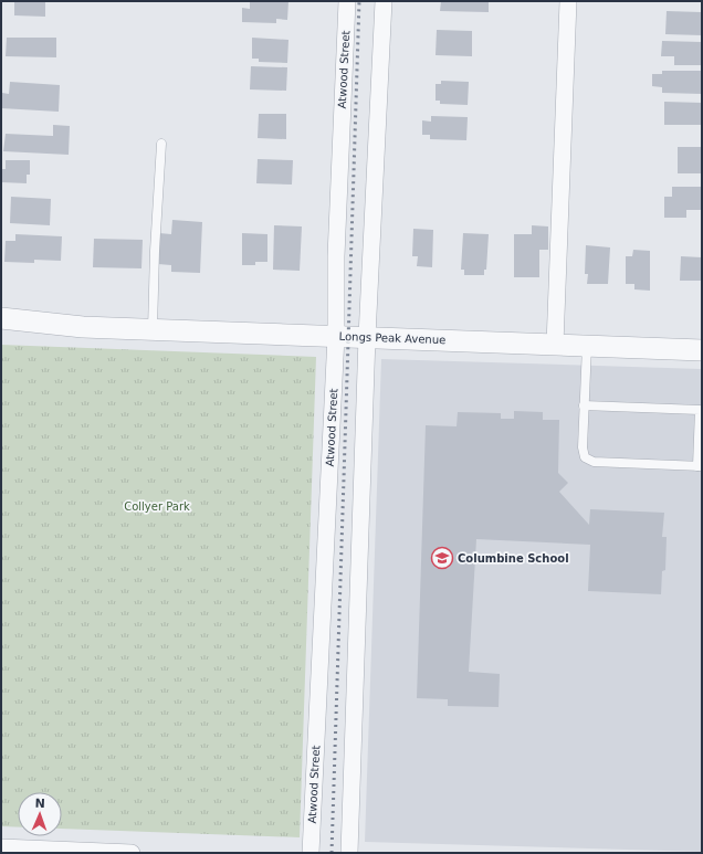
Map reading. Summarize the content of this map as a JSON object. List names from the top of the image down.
{
  "streets": {
    "street": ["Atwood Street", "Longs Peak Avenue"]
  },
  "crossings": [
    ["Atwood Street", "Longs Peak Avenue"]
  ],
  "parks": ["Collyer Park"],
  "places": {
    "school or university": ["Columbine School"]
  },
  "north": "top"
}
